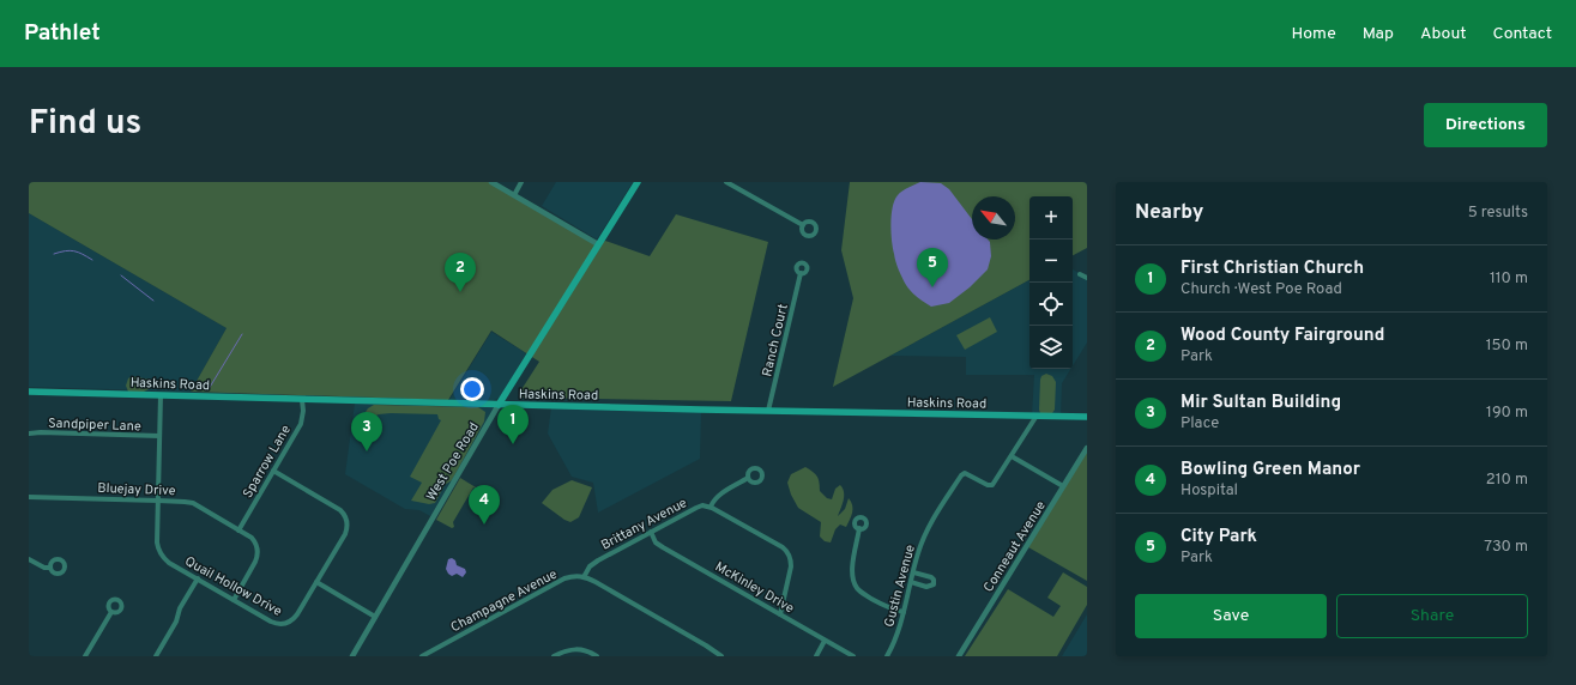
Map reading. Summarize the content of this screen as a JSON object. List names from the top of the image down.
{
  "streets": {
    "main road": ["Haskins Road", "West Poe Road"],
    "street": [
      "Ranch Court",
      "Sandpiper Lane",
      "Sparrow Lane",
      "Bluejay Drive",
      "Brittany Avenue",
      "Conneaut Avenue",
      "Quail Hollow Drive",
      "Gustin Avenue",
      "McKinley Drive",
      "Champagne Avenue"
    ]
  },
  "crossings": [
    ["Ranch Court", "Haskins Road"],
    ["Haskins Road", "Sparrow Lane"],
    ["Haskins Road", "West Poe Road"],
    ["Haskins Road", "Gustin Avenue"],
    ["Sparrow Lane", "Bluejay Drive"],
    ["Sparrow Lane", "Quail Hollow Drive"],
    ["Bluejay Drive", "Quail Hollow Drive"],
    ["Brittany Avenue", "McKinley Drive"],
    ["Brittany Avenue", "Champagne Avenue"]
  ],
  "north": "top left",
  "page": {
    "header": "Pathlet",
    "nav": [
      "Home",
      "Map",
      "About",
      "Contact"
    ],
    "title": "Find us",
    "buttons": [
      "Directions",
      ["Save", "Share"]
    ],
    "heading": ["Nearby", "5 results"],
    "map_buttons": ["+", "−"],
    "list": [
      {
        "mark": "1",
        "name": "First Christian Church",
        "note": "Church · West Poe Road",
        "value": "110 m"
      },
      {
        "mark": "2",
        "name": "Wood County Fairground",
        "note": "Park",
        "value": "150 m"
      },
      {
        "mark": "3",
        "name": "Mir Sultan Building",
        "note": "Place",
        "value": "190 m"
      },
      {
        "mark": "4",
        "name": "Bowling Green Manor",
        "note": "Hospital",
        "value": "210 m"
      },
      {
        "mark": "5",
        "name": "City Park",
        "note": "Park",
        "value": "730 m"
      }
    ],
    "pins": [
      "5",
      "2",
      "1",
      "3",
      "4"
    ]
  }
}
